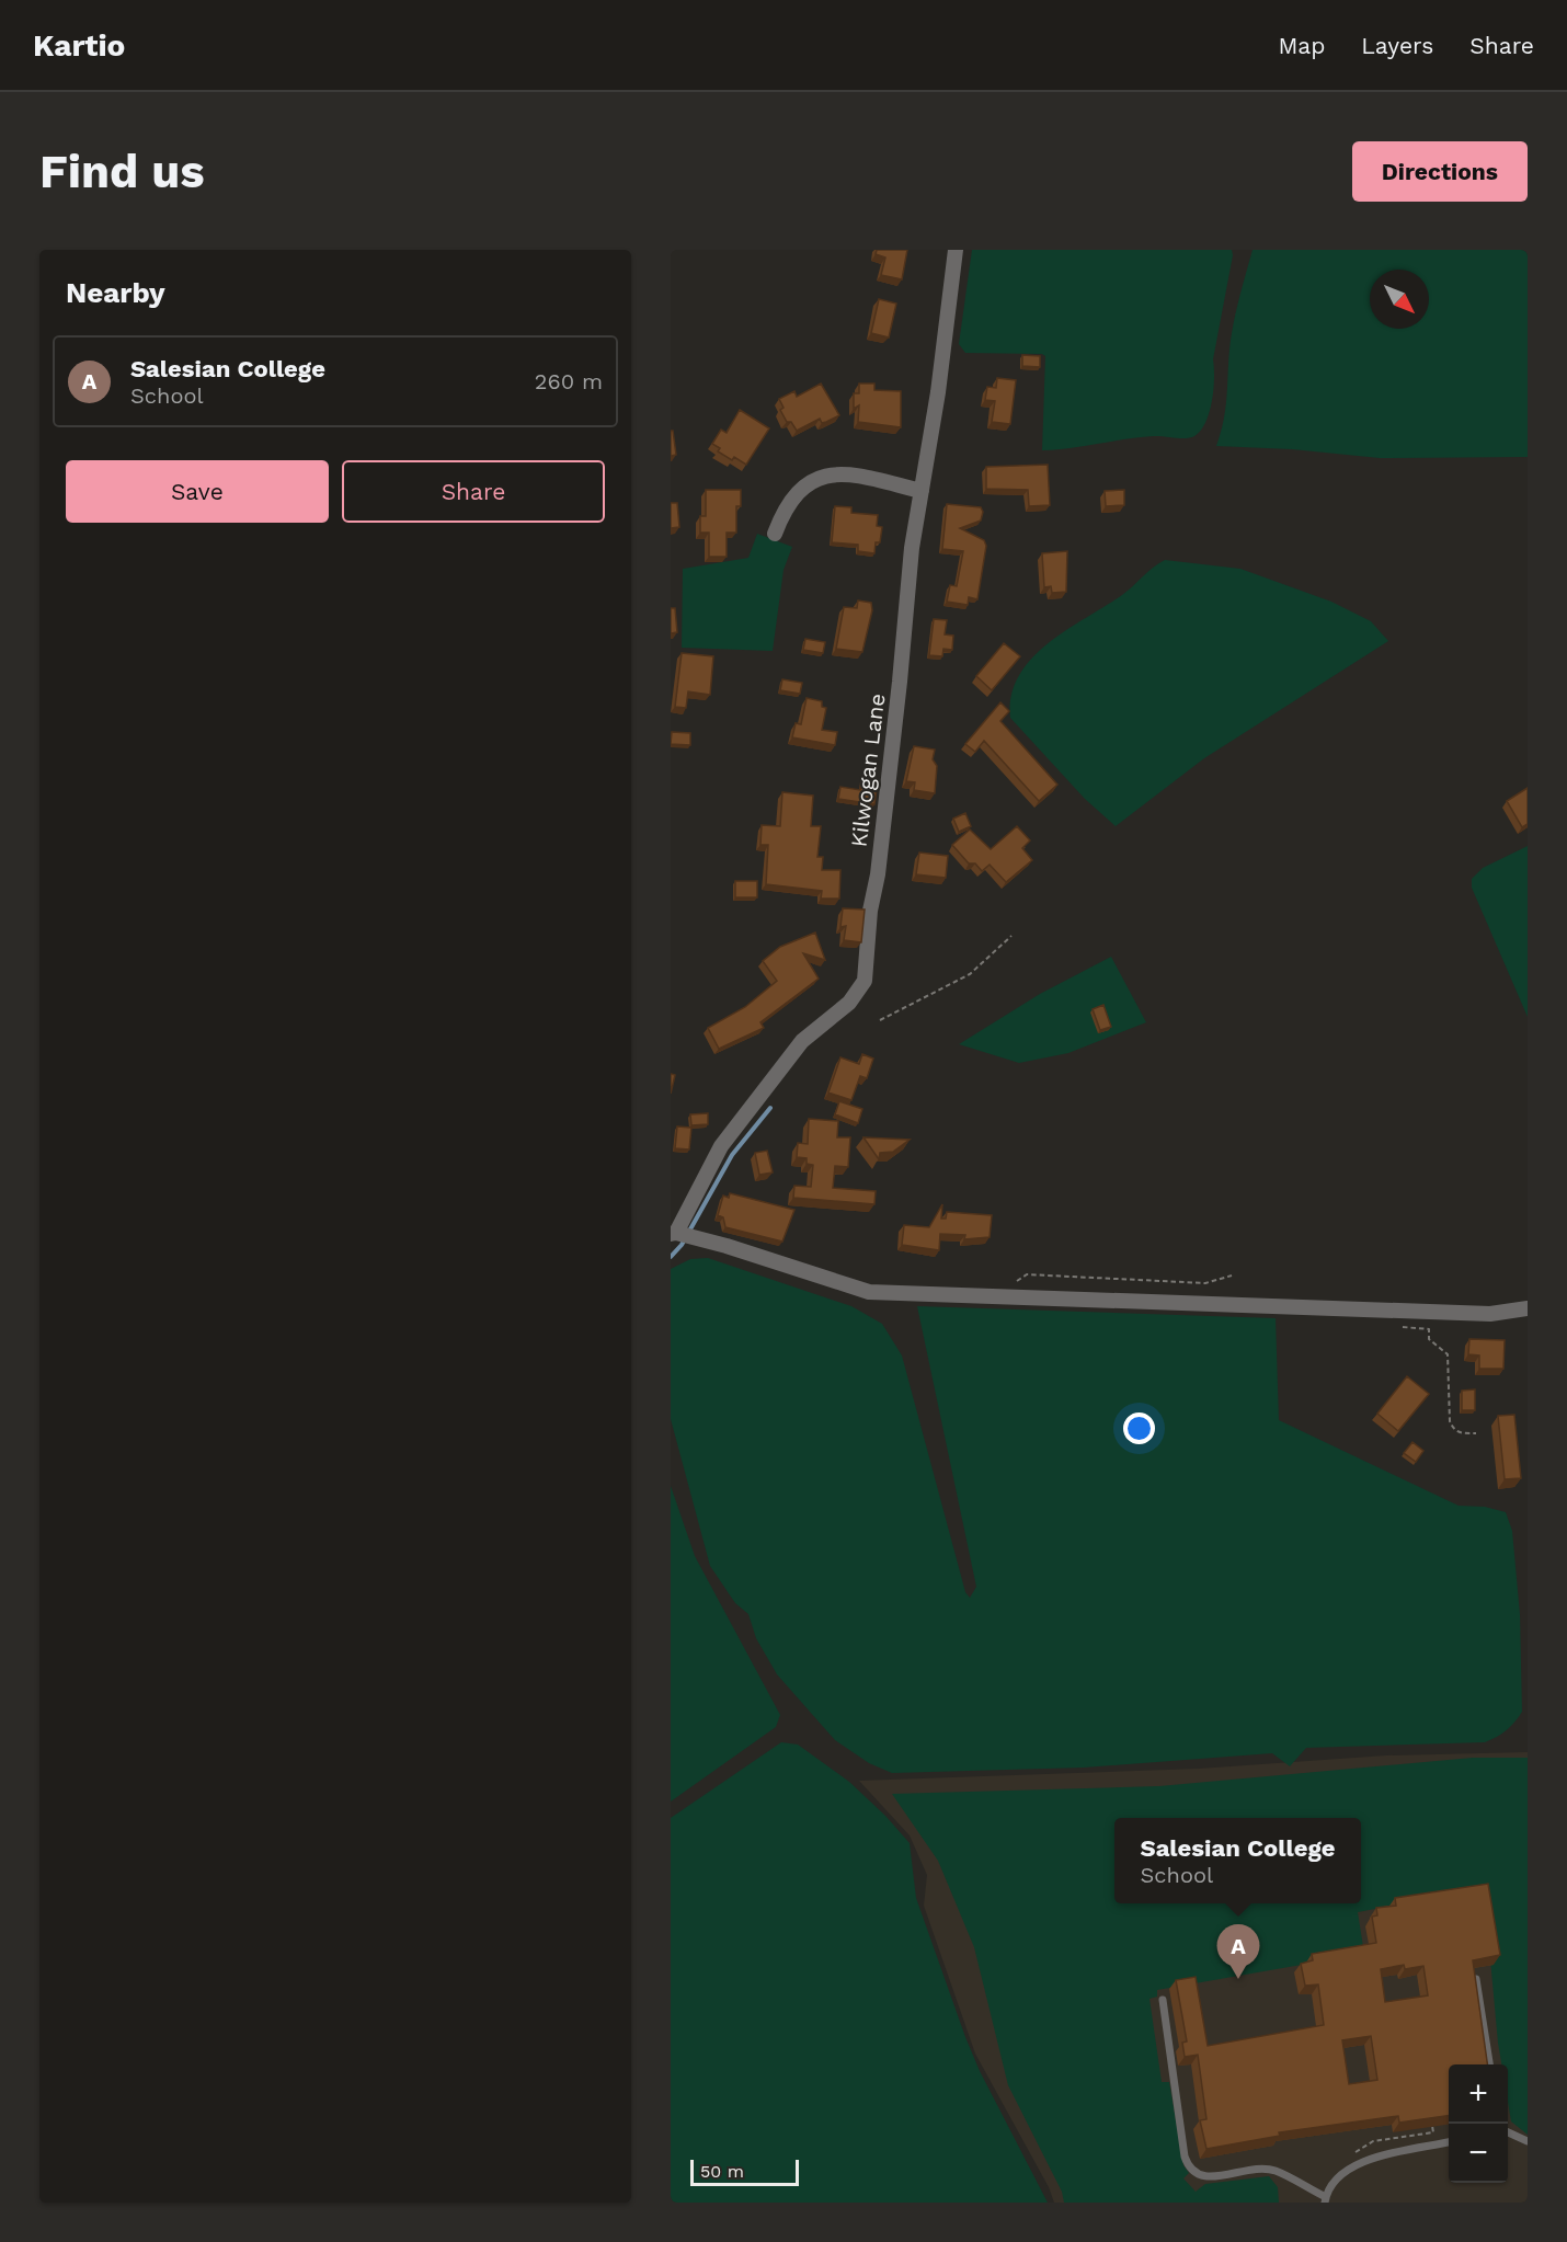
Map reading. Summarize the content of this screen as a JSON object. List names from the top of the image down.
{
  "streets": {
    "street": ["Kilwogan Lane"]
  },
  "scale_bar": "50 m",
  "north": "bottom right",
  "page": {
    "header": "Kartio",
    "nav": ["Map", "Layers", "Share"],
    "buttons": [
      "Directions",
      ["Save", "Share"]
    ],
    "title": "Find us",
    "heading": "Nearby",
    "list": [
      {
        "mark": "A",
        "name": "Salesian College",
        "note": "School",
        "value": "260 m"
      }
    ],
    "popup": ["Salesian College", "School"],
    "pins": "A",
    "map_buttons": ["+", "−"],
    "scale": "50 m"
  }
}
